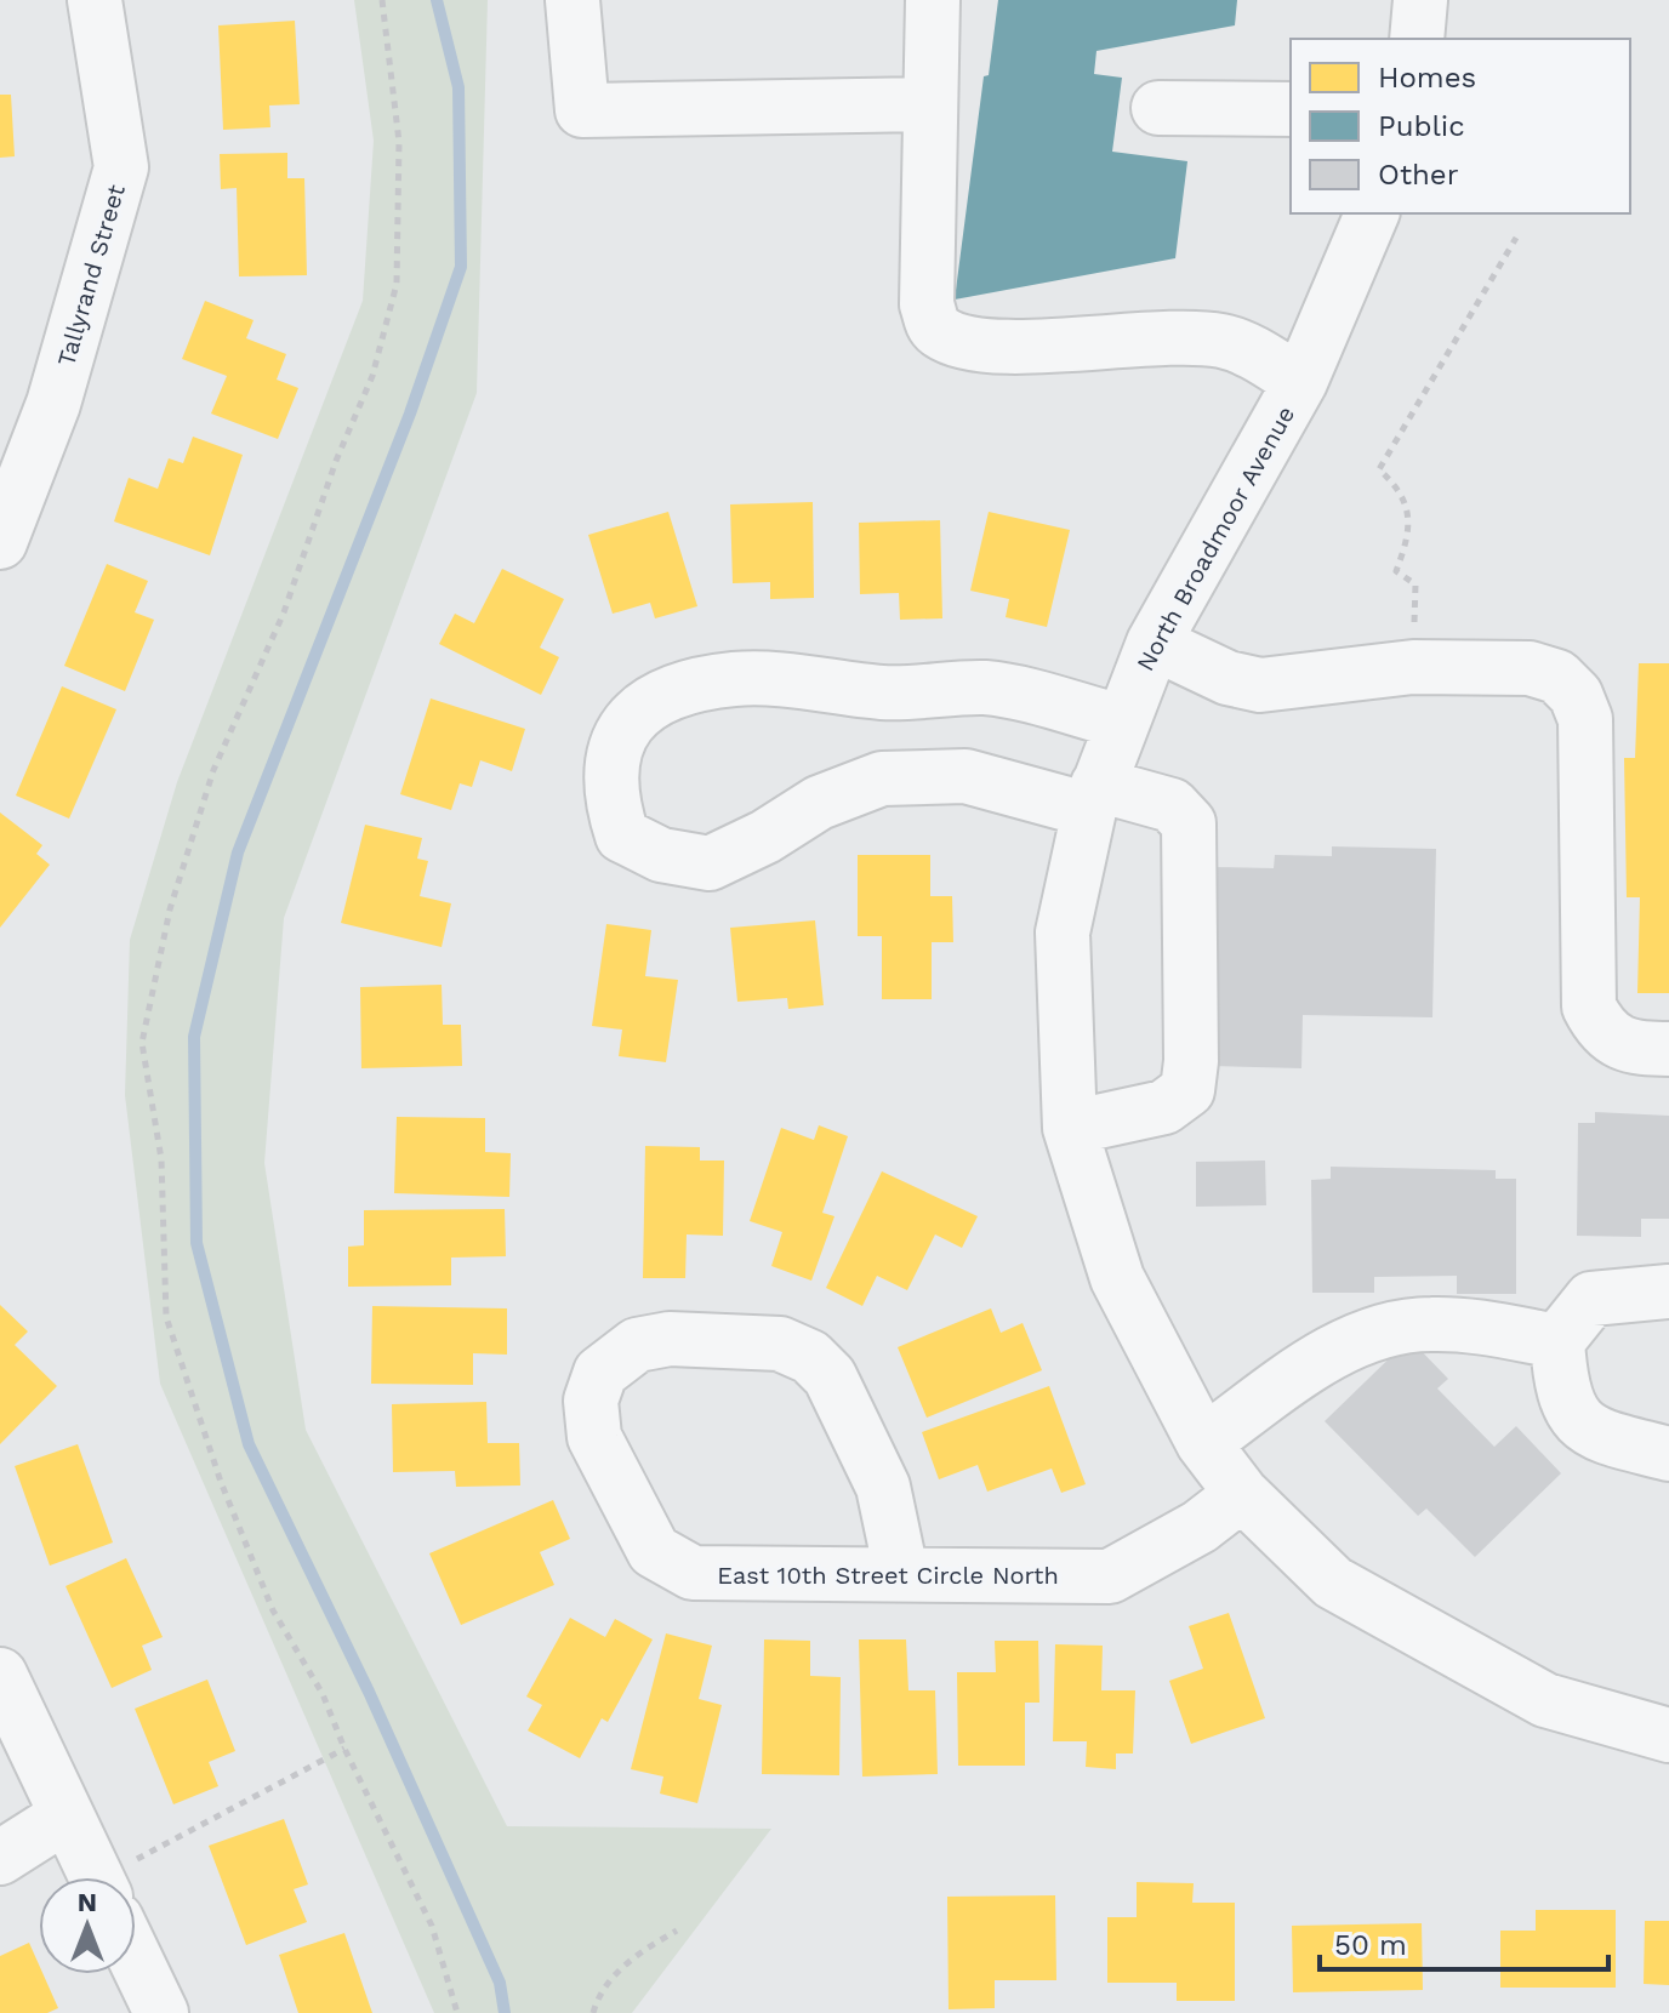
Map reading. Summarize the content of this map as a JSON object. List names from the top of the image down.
{
  "streets": {
    "street": ["Tallyrand Street", "North Broadmoor Avenue", "East 10th Street Circle North"]
  },
  "crossings": [
    ["North Broadmoor Avenue", "East 10th Street Circle North"]
  ],
  "legend": ["Homes", "Public", "Other"],
  "scale_bar": "50 m",
  "north": "top"
}
